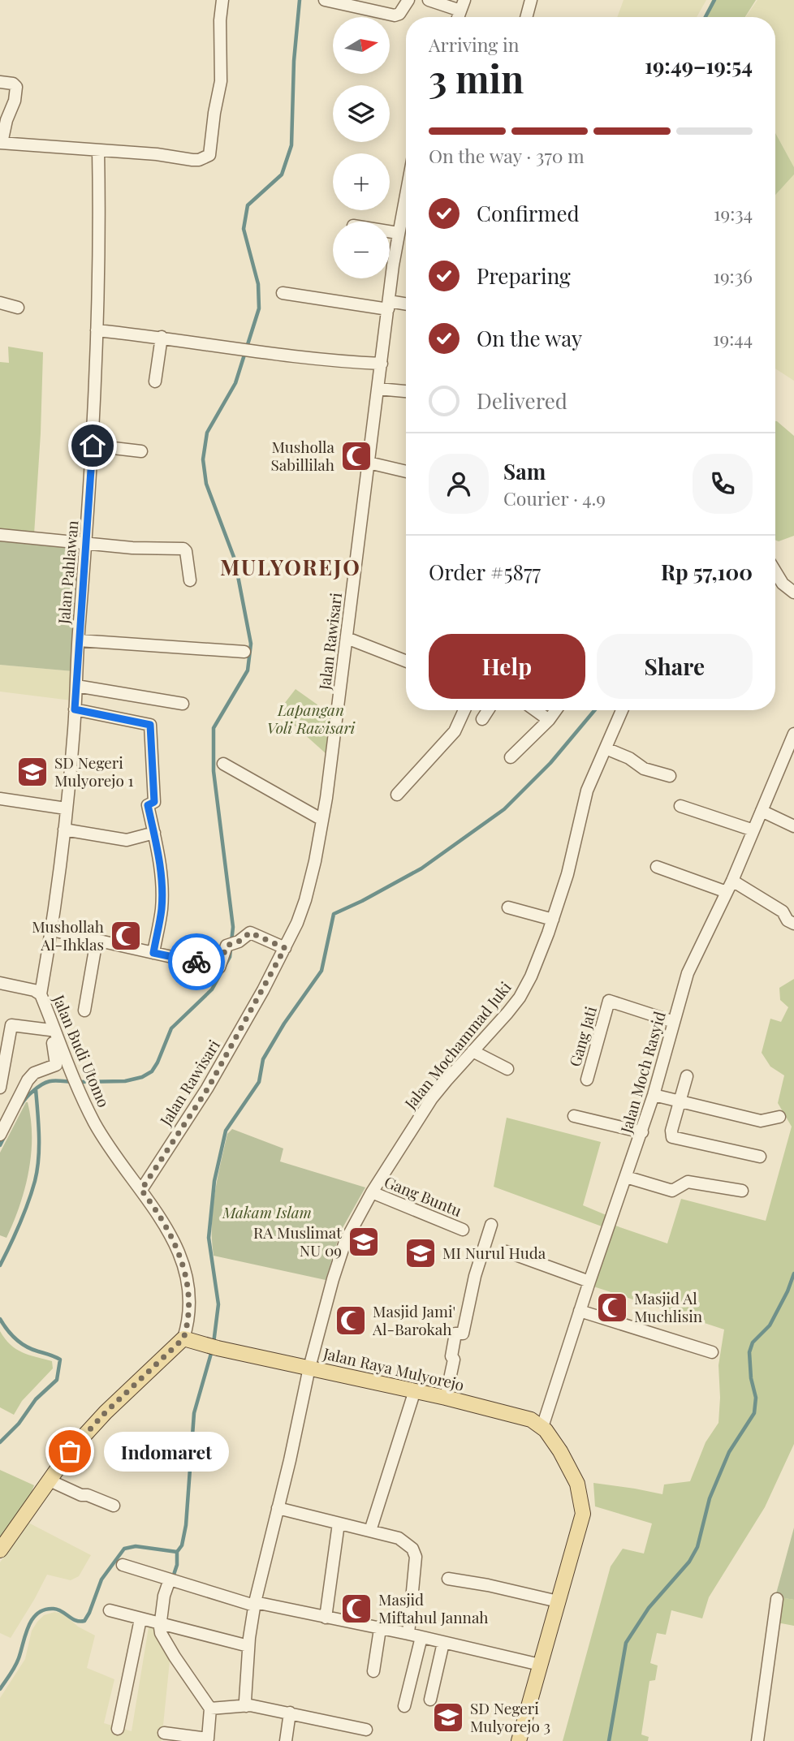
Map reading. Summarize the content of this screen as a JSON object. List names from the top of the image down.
{
  "streets": {
    "main road": ["Jalan Raya Mulyorejo"],
    "street": [
      "Jalan Pahlawan",
      "Jalan Rawisari",
      "Gang Jati",
      "Jalan Mochammad Juki",
      "Jalan Budi Utomo",
      "Jalan Moch Rasyid",
      "Gang Buntu"
    ]
  },
  "crossings": [
    ["Jalan Pahlawan", "Jalan Budi Utomo"],
    ["Jalan Rawisari", "Jalan Budi Utomo"],
    ["Gang Jati", "Jalan Moch Rasyid"],
    ["Jalan Mochammad Juki", "Gang Buntu"],
    ["Jalan Mochammad Juki", "Jalan Raya Mulyorejo"],
    ["Jalan Budi Utomo", "Jalan Raya Mulyorejo"],
    ["Jalan Moch Rasyid", "Jalan Raya Mulyorejo"]
  ],
  "districts": ["MULYOREJO"],
  "parks": ["Lapangan Voli Rawisari", "Makam Islam"],
  "places": {
    "mosque": [
      "Musholla Sabillilah",
      "Mushollah Al-Ihklas",
      "Masjid Al Muchlisin",
      "Masjid Jami' Al-Barokah",
      "Masjid Miftahul Jannah"
    ],
    "school or university": [
      "SD Negeri Mulyorejo 1",
      "RA Muslimat NU 09",
      "MI Nurul Huda",
      "SD Negeri Mulyorejo 3"
    ],
    "other": ["Indomaret"]
  },
  "north": "right",
  "page": {
    "map_buttons": ["+", "−"],
    "heading": ["3 min", "Arriving in", "19:49–19:54"],
    "panel": [
      "Sam",
      "Courier · 4.9",
      "Order #5877",
      "Rp 57,100"
    ],
    "bar": "On the way · 370 m",
    "list": [
      ["Confirmed", "19:34"],
      ["Preparing", "19:36"],
      ["On the way", "19:44"],
      "Delivered"
    ],
    "buttons": ["Help", "Share"],
    "bubble": "Indomaret"
  }
}
